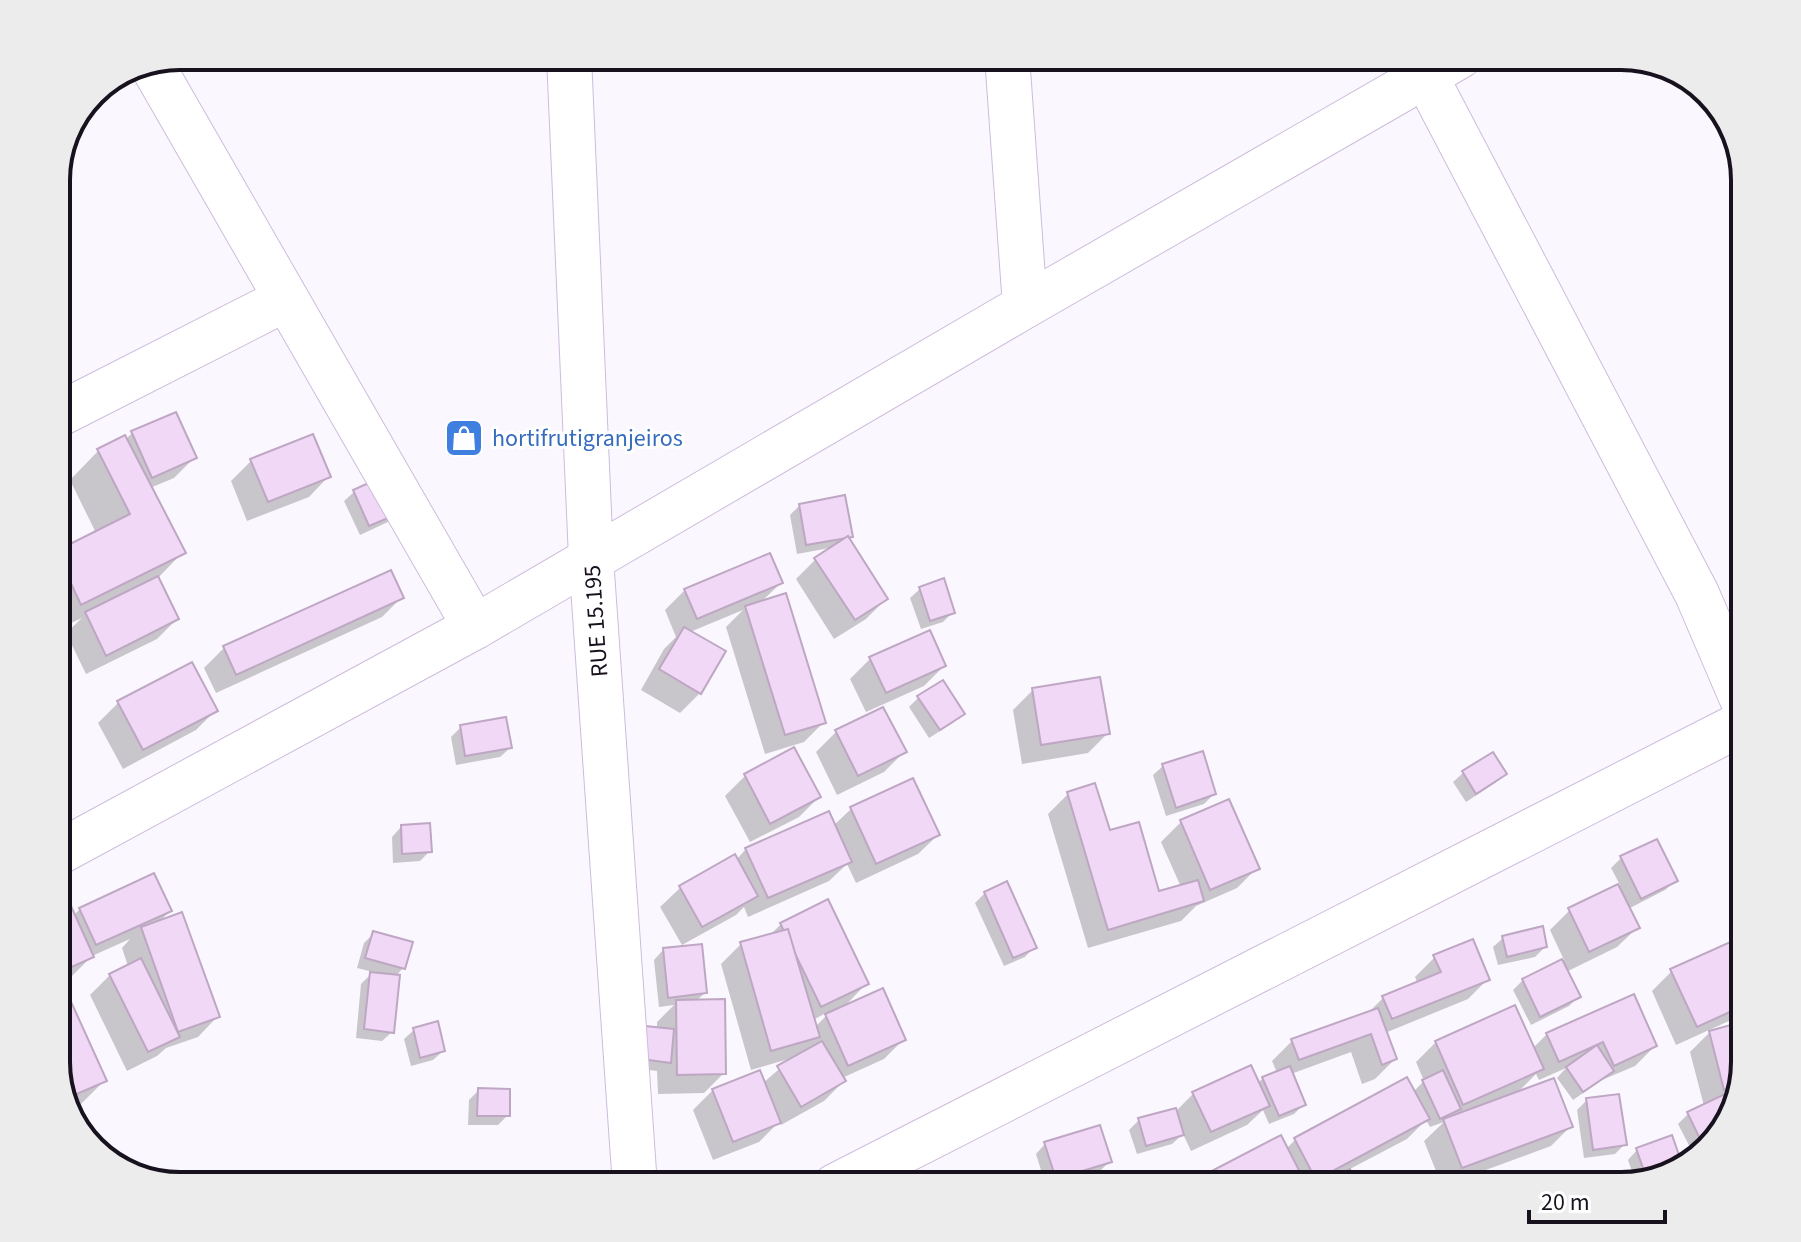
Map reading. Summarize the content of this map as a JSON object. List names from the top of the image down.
{
  "streets": {
    "street": ["RUE 15.195"]
  },
  "places": {
    "shop": ["hortifrutigranjeiros"]
  },
  "scale_bar": "20 m"
}
